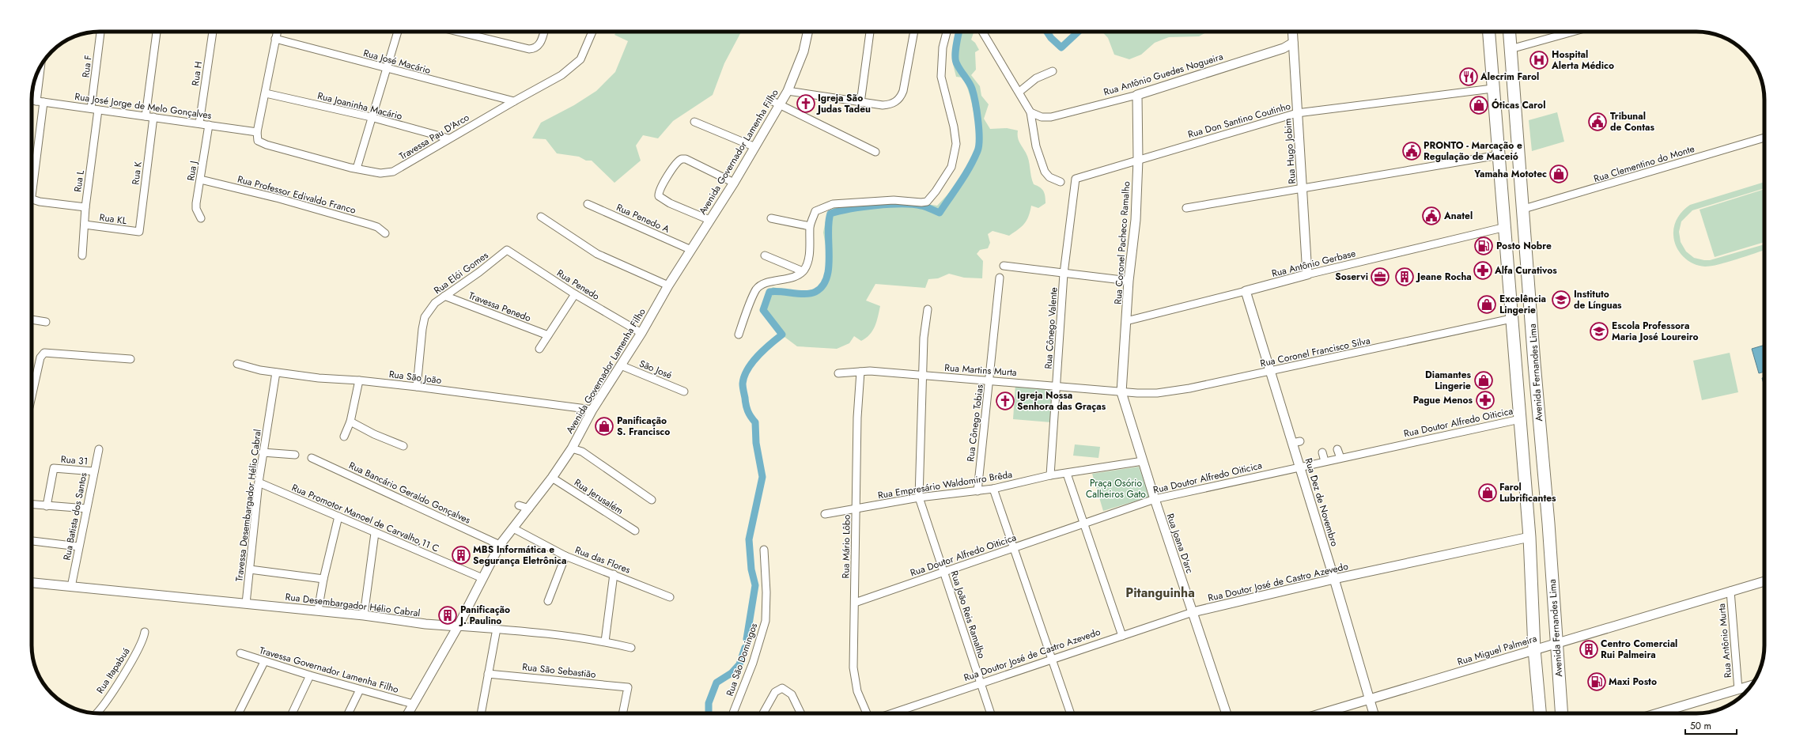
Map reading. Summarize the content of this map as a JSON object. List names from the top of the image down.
{
  "streets": {
    "highway": ["Avenida Fernandes Lima"],
    "street": [
      "Rua José Macário",
      "Rua F",
      "Rua H",
      "Rua Antônio Guedes Nogueira",
      "Rua José Jorge de Melo Gonçalves",
      "Rua Joaninha Macário",
      "Rua Don Santino Coutinho",
      "Travessa Pau D'Arco",
      "Rua Hugo Jobim",
      "Avenida Governador Lamenha Filho",
      "Rua Clementino do Monte",
      "Rua J",
      "Rua K",
      "Rua L",
      "Rua Professor Edivaldo Franco",
      "Rua Penedo A",
      "Rua KL",
      "Rua Coronel Pacheco Ramalho",
      "Rua Antônio Gerbase",
      "Rua Elói Gomes",
      "Rua Penedo",
      "Travessa Penedo",
      "Rua Cônego Valente",
      "Rua Coronel Francisco Silva",
      "São José",
      "Rua Martins Murta",
      "Rua São João",
      "Rua Doutor Alfredo Oiticica",
      "Rua Cônego Tobias",
      "Rua 31",
      "Rua Empresário Waldomiro Brêda",
      "Rua Bancário Geraldo Gonçalves",
      "Rua Jerusalém",
      "Rua Dez de Novembro",
      "Travessa Desembargador Hélio Cabral",
      "Rua Batista dos Santos",
      "Rua Promotor Manoel de Carvalho,11 C",
      "Rua Joana D'arc",
      "Rua Mário Lôbo",
      "Rua das Flores",
      "Rua Doutor José de Castro Azevedo",
      "Rua Desembargador Hélio Cabral",
      "Rua João Reis Ramalho",
      "Rua Antônio Murta",
      "Rua Miguel Palmeira",
      "Rua São Domingos",
      "Travessa Governador Lamenha Filho",
      "Rua Itapabuá",
      "Rua São Sebastião"
    ]
  },
  "crossings": [
    ["Rua José Macário", "Travessa Pau D'Arco"],
    ["Rua F", "Rua José Jorge de Melo Gonçalves"],
    ["Rua F", "Rua L"],
    ["Rua H", "Rua José Jorge de Melo Gonçalves"],
    ["Rua Antônio Guedes Nogueira", "Rua Hugo Jobim"],
    ["Rua Antônio Guedes Nogueira", "Rua Coronel Pacheco Ramalho"],
    ["Rua José Jorge de Melo Gonçalves", "Travessa Pau D'Arco"],
    ["Rua José Jorge de Melo Gonçalves", "Rua J"],
    ["Rua José Jorge de Melo Gonçalves", "Rua K"],
    ["Rua José Jorge de Melo Gonçalves", "Rua L"],
    ["Rua Joaninha Macário", "Travessa Pau D'Arco"],
    ["Rua Don Santino Coutinho", "Rua Hugo Jobim"],
    ["Rua Don Santino Coutinho", "Rua Coronel Pacheco Ramalho"],
    ["Rua Don Santino Coutinho", "Rua Cônego Valente"],
    ["Rua Don Santino Coutinho", "Avenida Fernandes Lima"],
    ["Rua Hugo Jobim", "Rua Antônio Gerbase"],
    ["Avenida Governador Lamenha Filho", "Rua Penedo A"],
    ["Avenida Governador Lamenha Filho", "Rua Penedo"],
    ["Avenida Governador Lamenha Filho", "São José"],
    ["Avenida Governador Lamenha Filho", "Rua São João"],
    ["Avenida Governador Lamenha Filho", "Rua Bancário Geraldo Gonçalves"],
    ["Avenida Governador Lamenha Filho", "Rua Jerusalém"],
    ["Avenida Governador Lamenha Filho", "Rua Promotor Manoel de Carvalho,11 C"],
    ["Avenida Governador Lamenha Filho", "Rua das Flores"],
    ["Avenida Governador Lamenha Filho", "Rua Desembargador Hélio Cabral"],
    ["Avenida Governador Lamenha Filho", "Travessa Governador Lamenha Filho"],
    ["Rua Clementino do Monte", "Avenida Fernandes Lima"],
    ["Rua J", "Rua Professor Edivaldo Franco"],
    ["Rua K", "Rua KL"],
    ["Rua L", "Rua KL"],
    ["Rua Coronel Pacheco Ramalho", "Rua Antônio Gerbase"],
    ["Rua Coronel Pacheco Ramalho", "Rua Coronel Francisco Silva"],
    ["Rua Coronel Pacheco Ramalho", "Rua Martins Murta"],
    ["Rua Coronel Pacheco Ramalho", "Rua Joana D'arc"],
    ["Rua Antônio Gerbase", "Avenida Fernandes Lima"],
    ["Rua Antônio Gerbase", "Rua Dez de Novembro"],
    ["Rua Elói Gomes", "Rua Penedo"],
    ["Rua Elói Gomes", "Travessa Penedo"],
    ["Rua Elói Gomes", "Rua São João"],
    ["Rua Cônego Valente", "Rua Martins Murta"],
    ["Rua Cônego Valente", "Rua Empresário Waldomiro Brêda"],
    ["Rua Coronel Francisco Silva", "Rua Martins Murta"],
    ["Rua Coronel Francisco Silva", "Avenida Fernandes Lima"],
    ["Rua Coronel Francisco Silva", "Rua Dez de Novembro"],
    ["Rua Coronel Francisco Silva", "Rua Joana D'arc"],
    ["Rua Martins Murta", "Rua Cônego Tobias"],
    ["Rua Martins Murta", "Rua Joana D'arc"],
    ["Rua Martins Murta", "Rua Mário Lôbo"],
    ["Avenida Fernandes Lima", "Rua Doutor Alfredo Oiticica"],
    ["Avenida Fernandes Lima", "Rua Doutor José de Castro Azevedo"],
    ["Avenida Fernandes Lima", "Rua Miguel Palmeira"],
    ["Rua São João", "Travessa Desembargador Hélio Cabral"],
    ["Rua Doutor Alfredo Oiticica", "Rua Dez de Novembro"],
    ["Rua Doutor Alfredo Oiticica", "Rua Joana D'arc"],
    ["Rua Doutor Alfredo Oiticica", "Rua Mário Lôbo"],
    ["Rua Doutor Alfredo Oiticica", "Rua João Reis Ramalho"],
    ["Rua Cônego Tobias", "Rua Empresário Waldomiro Brêda"],
    ["Rua 31", "Rua Batista dos Santos"],
    ["Rua Empresário Waldomiro Brêda", "Rua Joana D'arc"],
    ["Rua Empresário Waldomiro Brêda", "Rua Mário Lôbo"],
    ["Rua Empresário Waldomiro Brêda", "Rua João Reis Ramalho"],
    ["Rua Dez de Novembro", "Rua Doutor José de Castro Azevedo"],
    ["Rua Dez de Novembro", "Rua Miguel Palmeira"],
    ["Travessa Desembargador Hélio Cabral", "Rua Promotor Manoel de Carvalho,11 C"],
    ["Travessa Desembargador Hélio Cabral", "Rua Desembargador Hélio Cabral"],
    ["Rua Batista dos Santos", "Rua Desembargador Hélio Cabral"],
    ["Rua Joana D'arc", "Rua Doutor José de Castro Azevedo"],
    ["Rua Doutor José de Castro Azevedo", "Rua João Reis Ramalho"],
    ["Rua Antônio Murta", "Rua Miguel Palmeira"]
  ],
  "districts": ["Pitanguinha"],
  "parks": ["Praça Osório Calheiros Gato"],
  "places": {
    "hospital": ["Hospital Alerta Médico"],
    "restaurant": ["Alecrim Farol"],
    "church": ["Igreja São Judas Tadeu", "Igreja Nossa Senhora das Graças"],
    "shop": [
      "Óticas Carol",
      "Yamaha Mototec",
      "Excelência Lingerie",
      "Diamantes Lingerie",
      "Panificação S. Francisco",
      "Farol Lubrificantes"
    ],
    "public building": ["Tribunal de Contas", "PRONTO - Marcação e Regulação de Maceió", "Anatel"],
    "fuel station": ["Posto Nobre", "Maxi Posto"],
    "pharmacy": ["Alfa Curativos", "Pague Menos"],
    "office": ["Soservi"],
    "building": [
      "Jeane Rocha",
      "MBS Informática e Segurança Eletrônica",
      "Panificação J. Paulino",
      "Centro Comercial Rui Palmeira"
    ],
    "school or university": ["Instituto de Línguas", "Escola Professora Maria José Loureiro"]
  },
  "scale_bar": "50 m"
}
